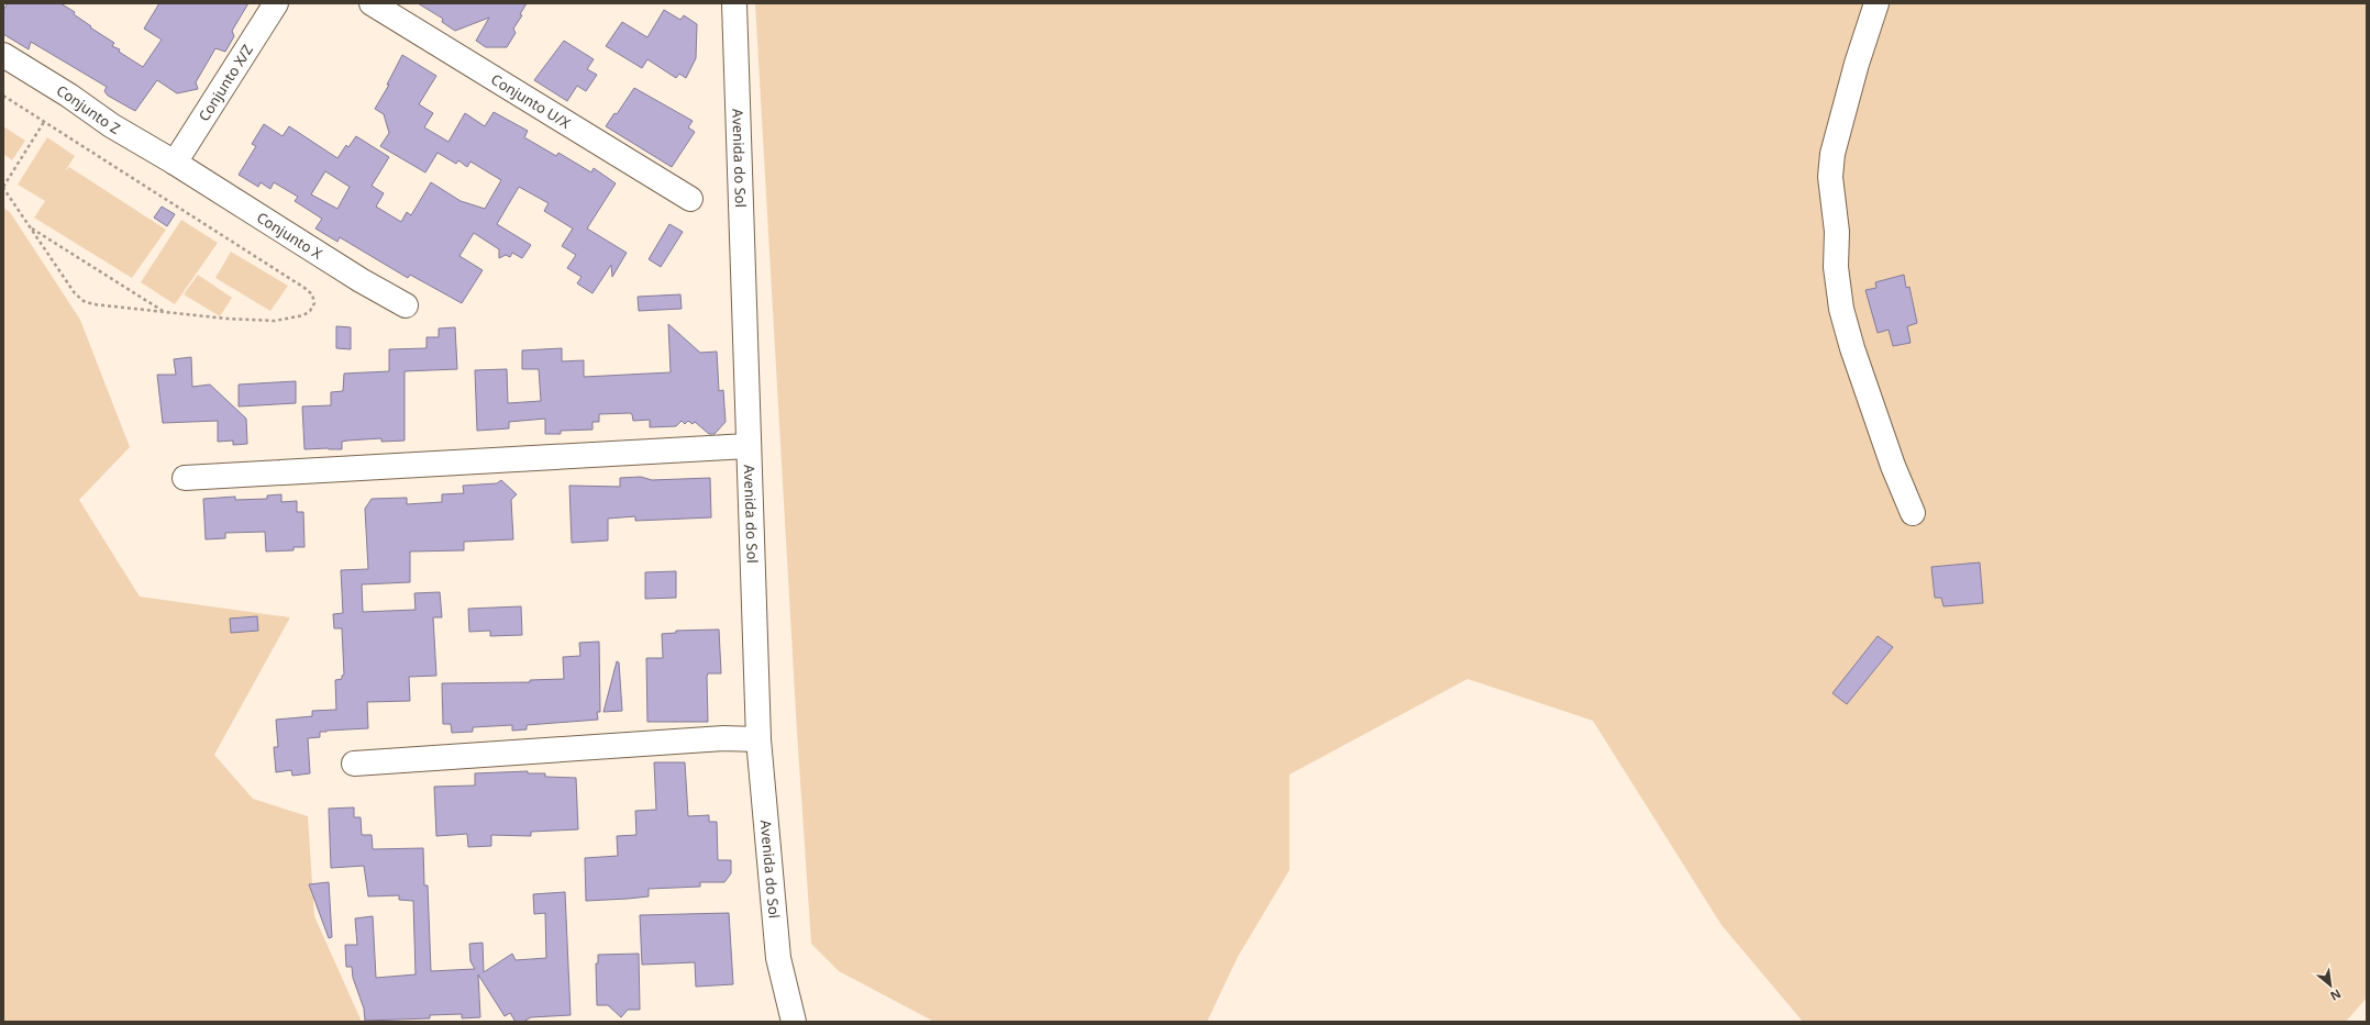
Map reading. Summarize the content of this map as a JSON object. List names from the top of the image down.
{
  "streets": {
    "street": [
      "Conjunto X/Z",
      "Conjunto U/X",
      "Conjunto Z",
      "Avenida do Sol",
      "Conjunto X"
    ]
  },
  "crossings": [
    ["Conjunto X/Z", "Conjunto Z"],
    ["Conjunto X/Z", "Conjunto X"],
    ["Conjunto Z", "Conjunto X"]
  ],
  "north": "bottom right"
}
